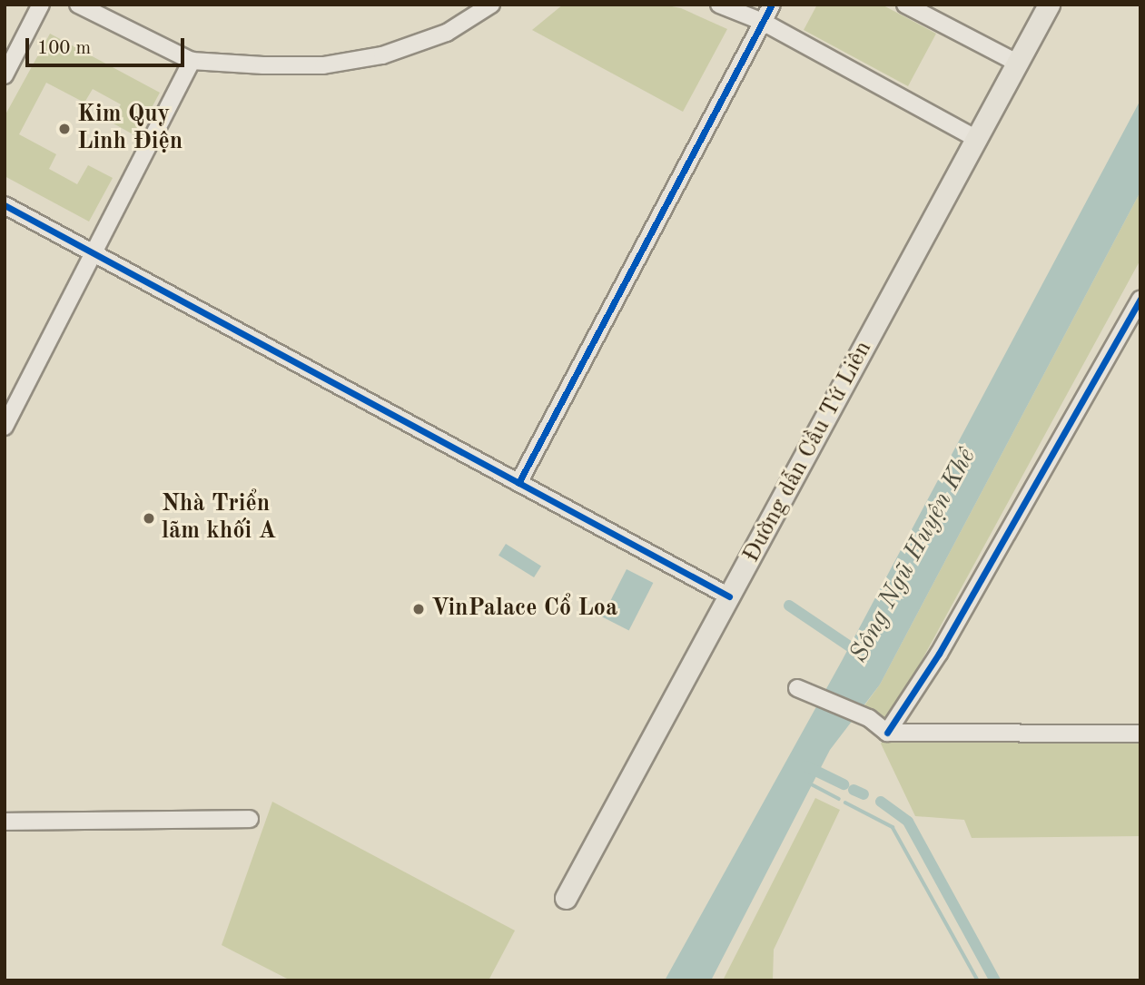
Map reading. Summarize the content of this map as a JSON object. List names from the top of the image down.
{
  "streets": {
    "main road": ["Đường dẫn Cầu Tứ Liên"]
  },
  "water": ["Sông Ngũ Huyện Khê"],
  "places": ["Kim Quy Linh Điện", "Nhà Triển lãm khối A", "VinPalace Cổ Loa"],
  "scale_bar": "100 m"
}
